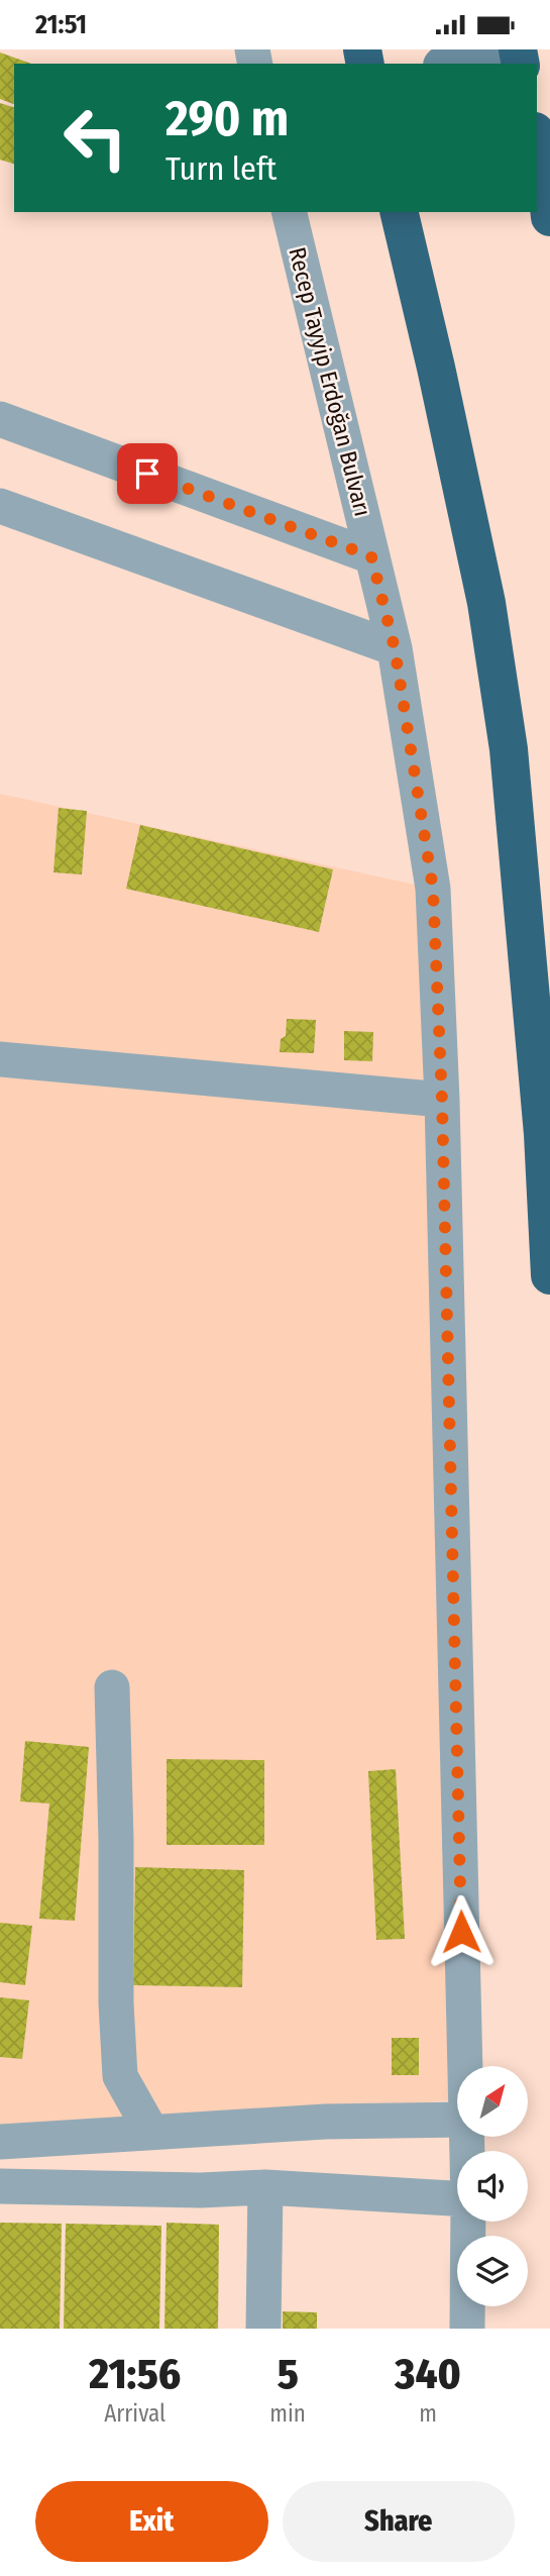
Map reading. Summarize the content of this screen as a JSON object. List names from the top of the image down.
{
  "streets": {
    "street": ["Recep Tayyip Erdoğan Bulvarı"]
  },
  "north": "top right",
  "page": {
    "status": "21:51",
    "turn": ["290 m", "Turn left"],
    "eta": [
      "21:56",
      "Arrival",
      "5",
      "min",
      "340",
      "m"
    ],
    "buttons": ["Exit", "Share"]
  }
}
